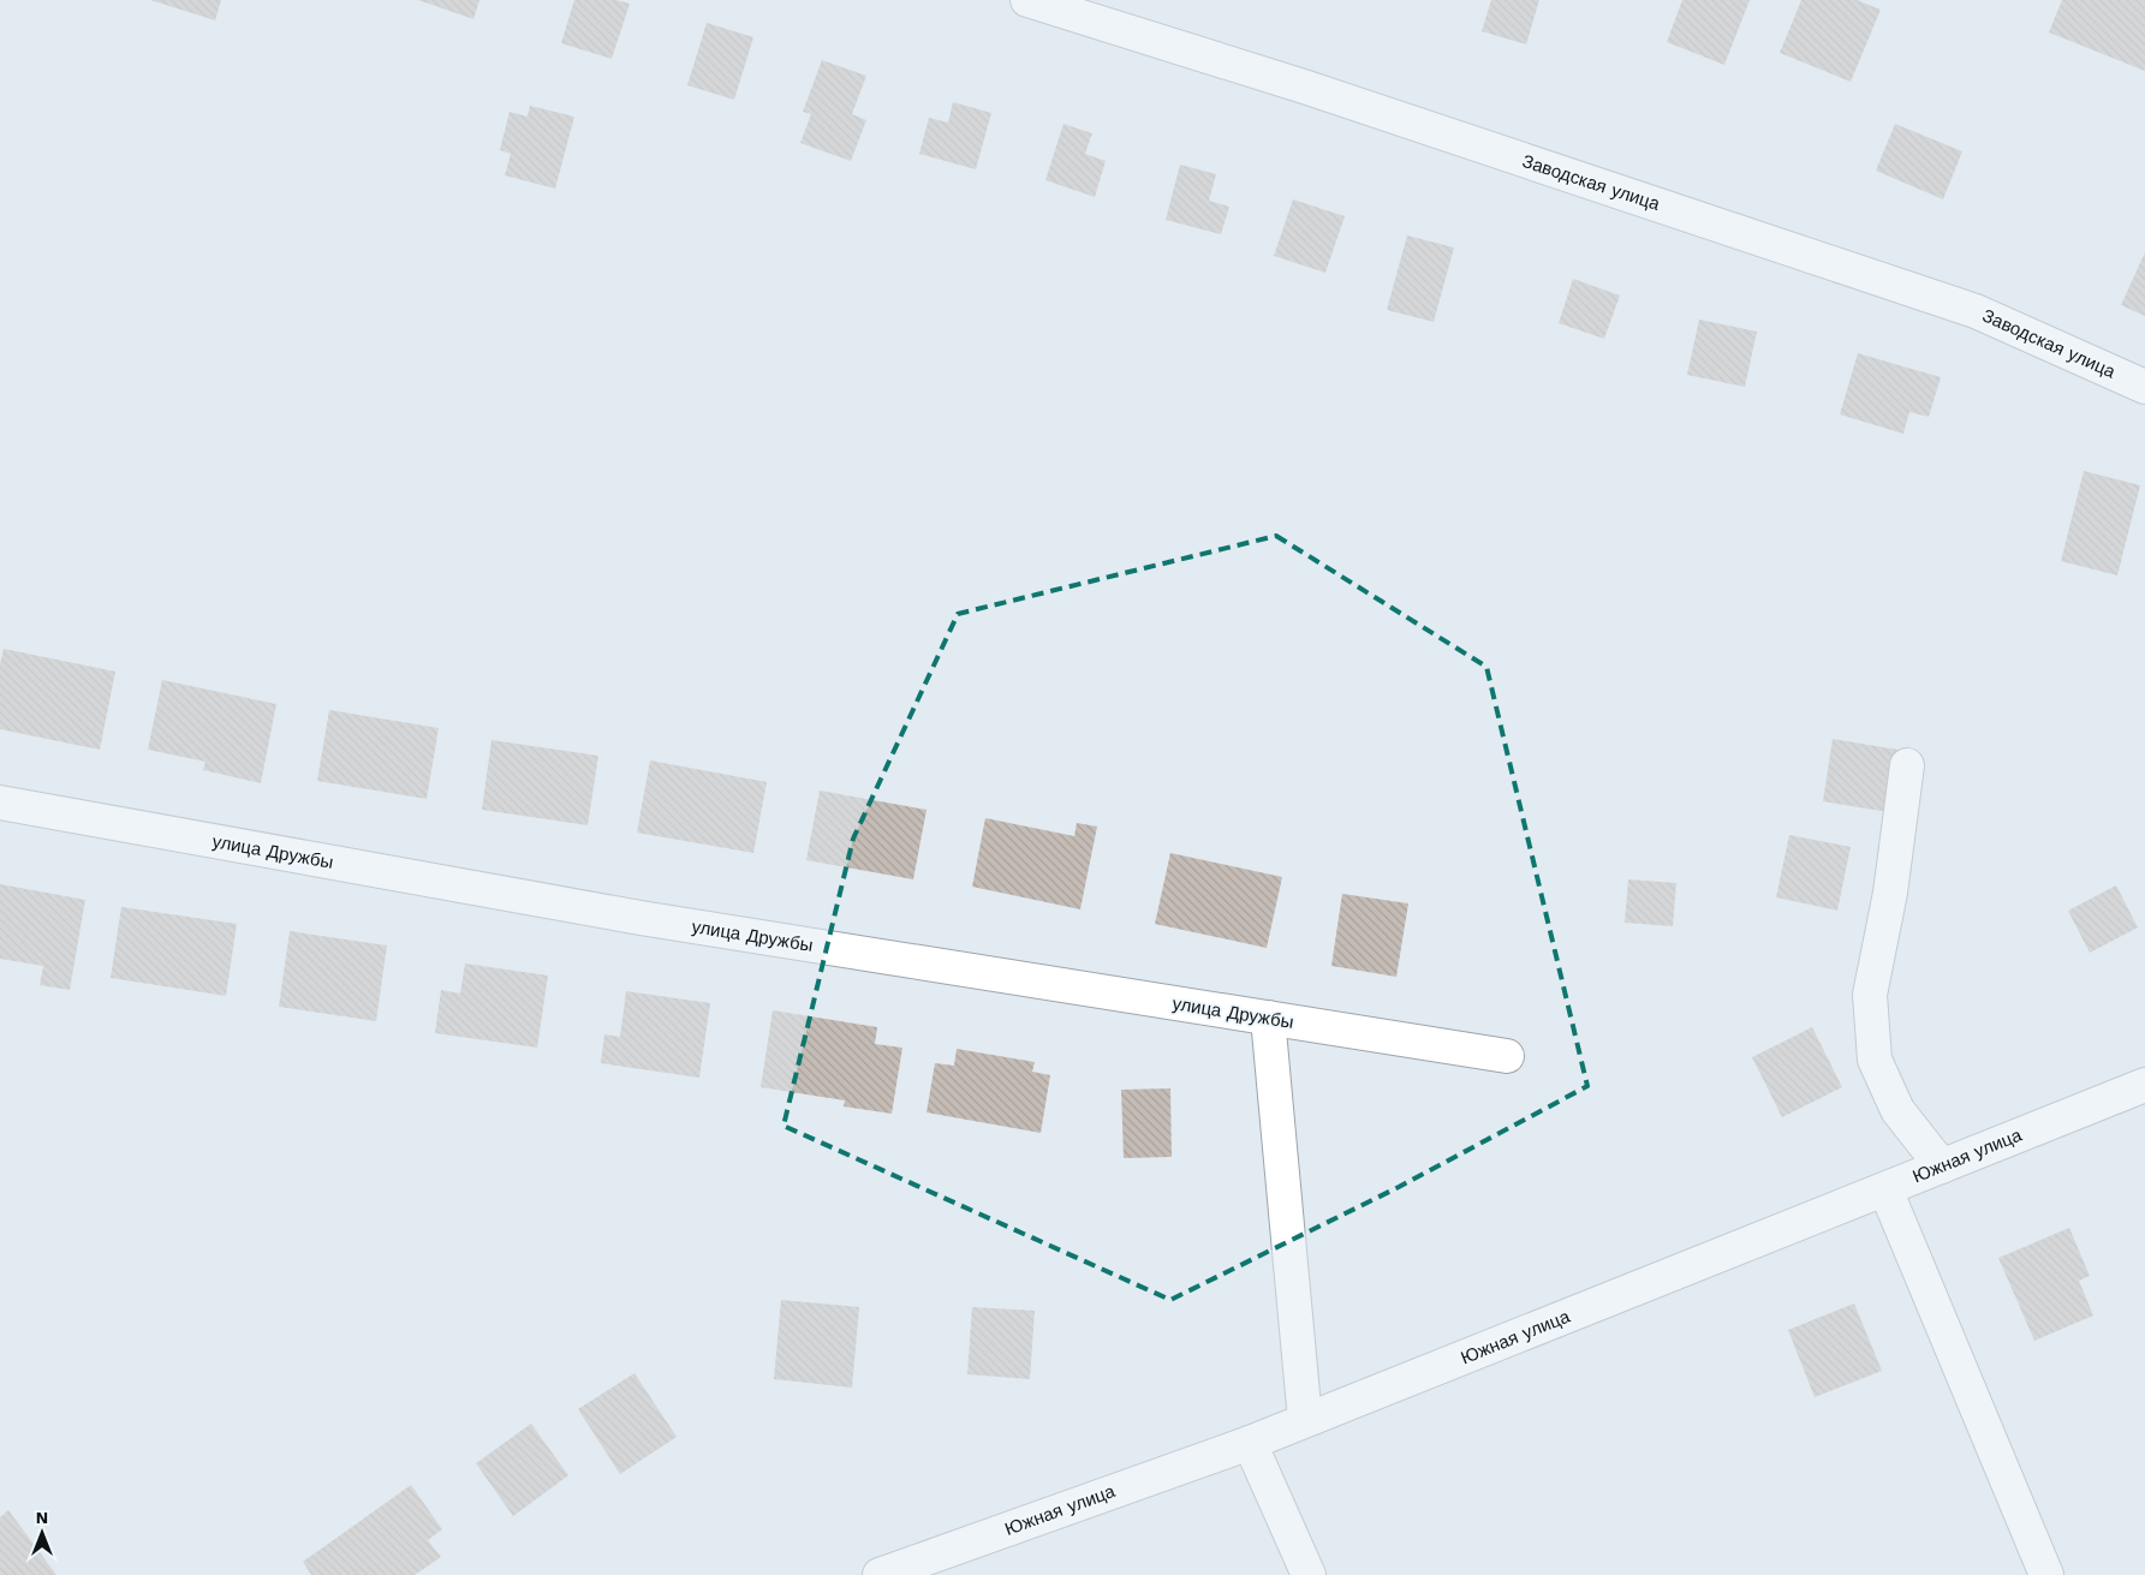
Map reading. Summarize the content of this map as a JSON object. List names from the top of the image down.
{
  "streets": {
    "street": ["Заводская улица", "улица Дружбы", "Южная улица"]
  },
  "north": "top"
}
